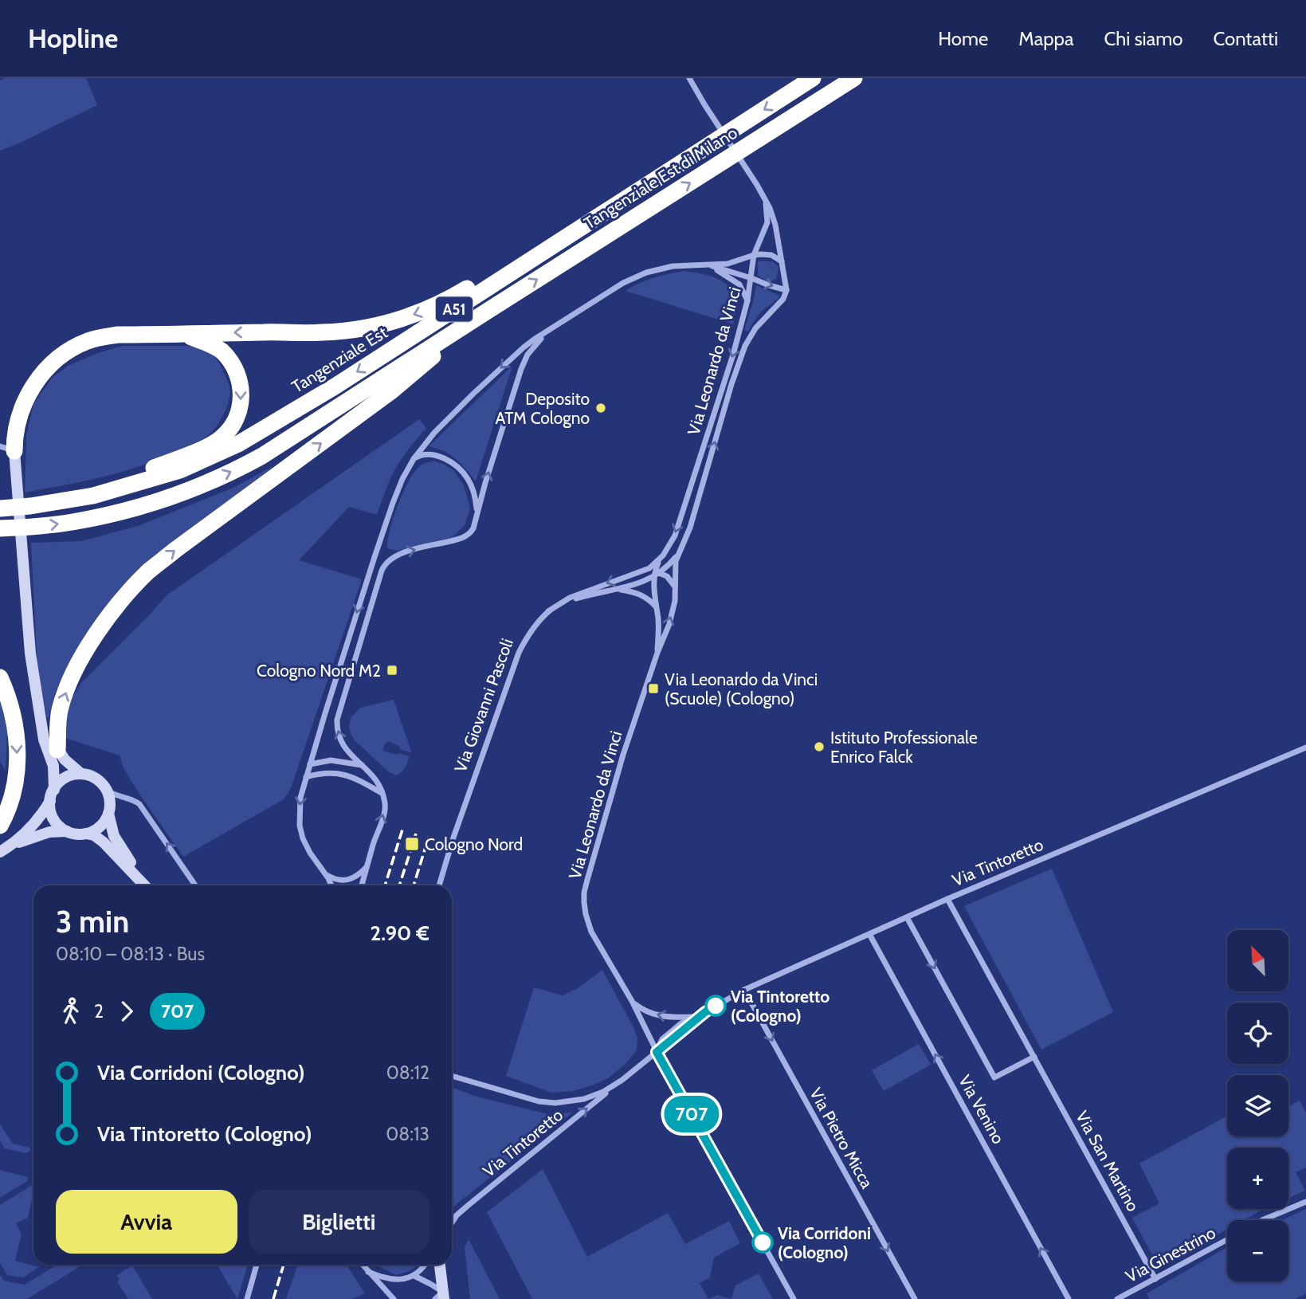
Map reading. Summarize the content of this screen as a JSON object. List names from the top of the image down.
{
  "streets": {
    "highway": ["Tangenziale Est di Milano", "A51", "Tangenziale Est"],
    "street": [
      "Via Leonardo da Vinci",
      "Via Giovanni Pascoli",
      "Via Tintoretto",
      "Via Venino",
      "Via Pietro Micca",
      "Via San Martino",
      "Via Ginestrino"
    ]
  },
  "crossings": [
    ["Tangenziale Est di Milano", "A51"],
    ["Tangenziale Est di Milano", "Tangenziale Est"],
    ["Via Leonardo da Vinci", "Via Giovanni Pascoli"],
    ["Via Leonardo da Vinci", "Via Tintoretto"],
    ["Via Tintoretto", "Via Venino"],
    ["Via Tintoretto", "Via Pietro Micca"],
    ["Via Tintoretto", "Via San Martino"],
    ["Via San Martino", "Via Ginestrino"]
  ],
  "one_way": ["Via Venino", "Via Pietro Micca"],
  "places": {
    "other": [
      "Deposito ATM Cologno",
      "Istituto Professionale Enrico Falck",
      "Via Tintoretto (Cologno)",
      "Via Corridoni (Cologno)"
    ],
    "transit": ["Cologno Nord M2", "Via Leonardo da Vinci (Scuole) (Cologno)", "Cologno Nord"]
  },
  "lines": ["bus line 707"],
  "north": "top left",
  "page": {
    "header": "Hopline",
    "nav": [
      "Home",
      "Mappa",
      "Chi siamo",
      "Contatti"
    ],
    "on_map": "707",
    "heading": ["3 min", "08:10 – 08:13 · Bus", "2.90 €"],
    "map_buttons": ["+", "−"],
    "legs": ["2", "707"],
    "list": [
      {
        "name": "Via Corridoni (Cologno)",
        "value": "08:12"
      },
      {
        "name": "Via Tintoretto (Cologno)",
        "value": "08:13"
      }
    ],
    "buttons": ["Avvia", "Biglietti"]
  }
}
